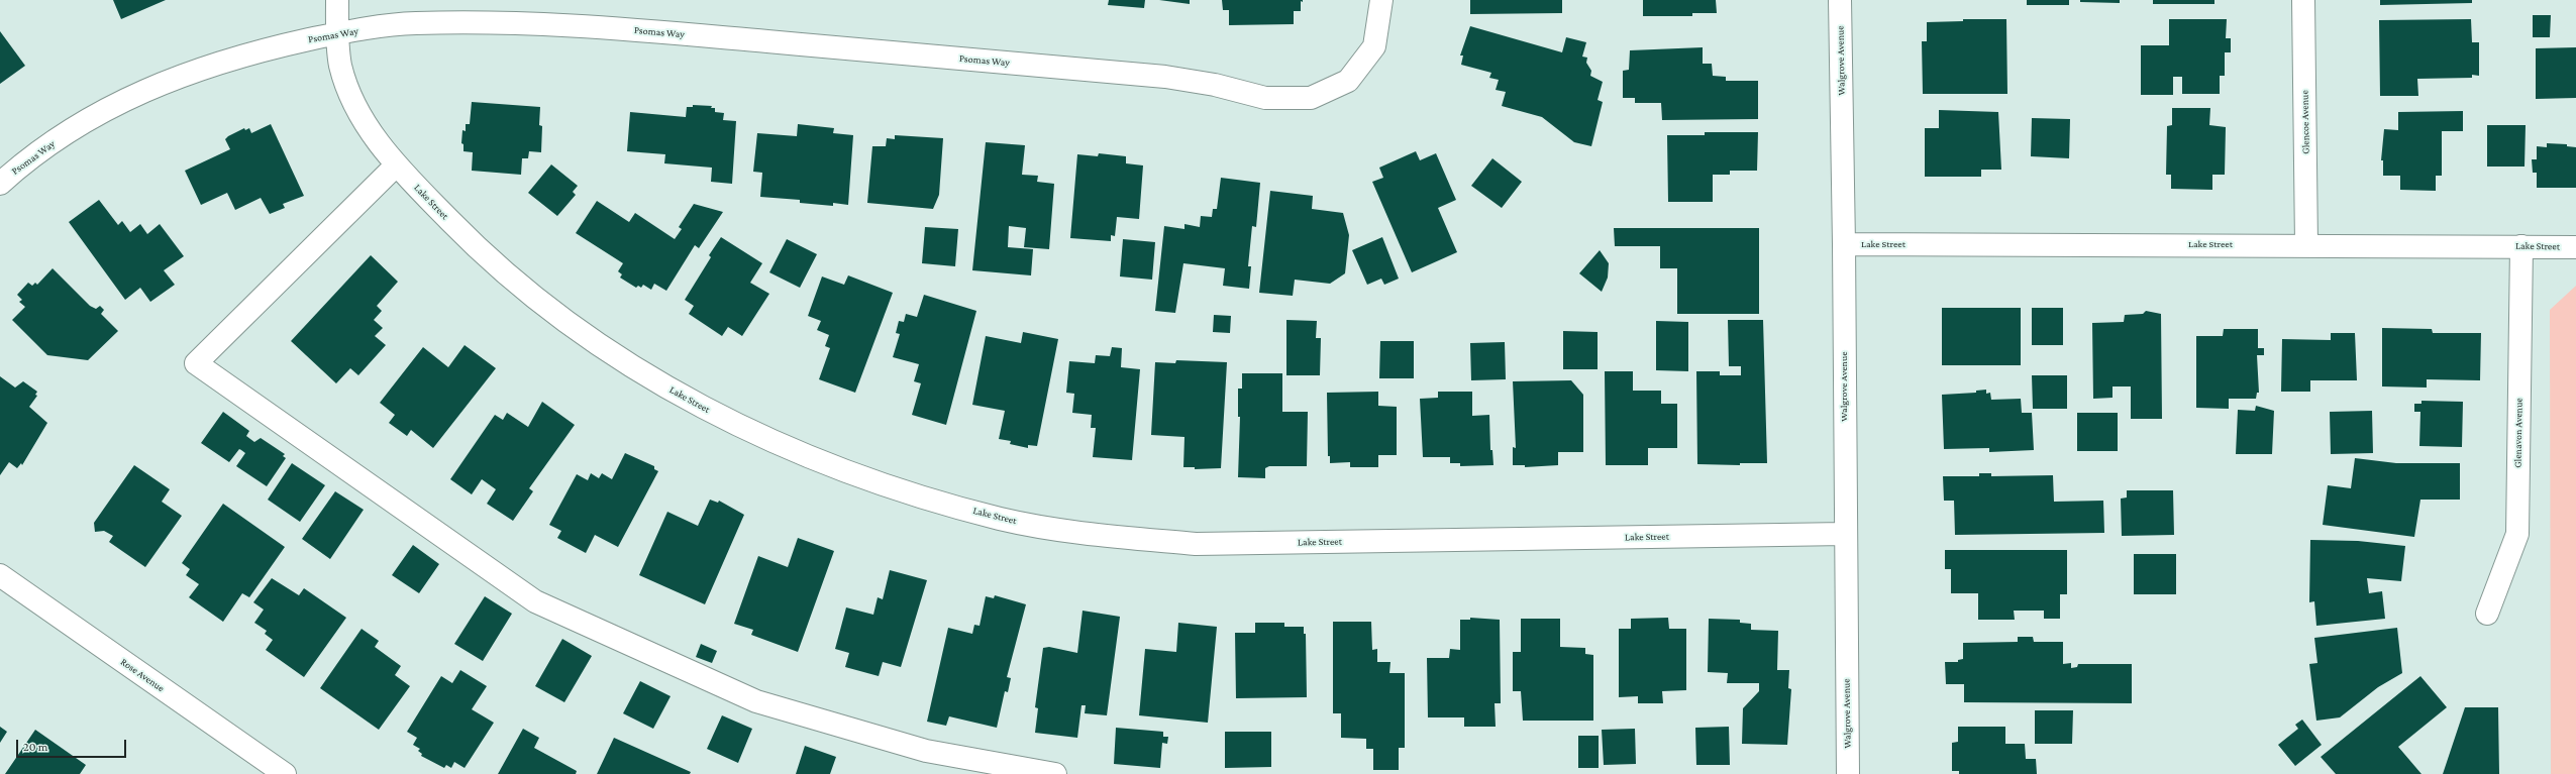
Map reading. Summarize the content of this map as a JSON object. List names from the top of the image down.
{
  "streets": {
    "street": [
      "Psomas Way",
      "Walgrove Avenue",
      "Glencoe Avenue",
      "Lake Street",
      "Glenavon Avenue",
      "Rose Avenue"
    ]
  },
  "crossings": [
    ["Psomas Way", "Lake Street"],
    ["Walgrove Avenue", "Lake Street"],
    ["Glencoe Avenue", "Lake Street"],
    ["Lake Street", "Glenavon Avenue"]
  ],
  "scale_bar": "20 m"
}
